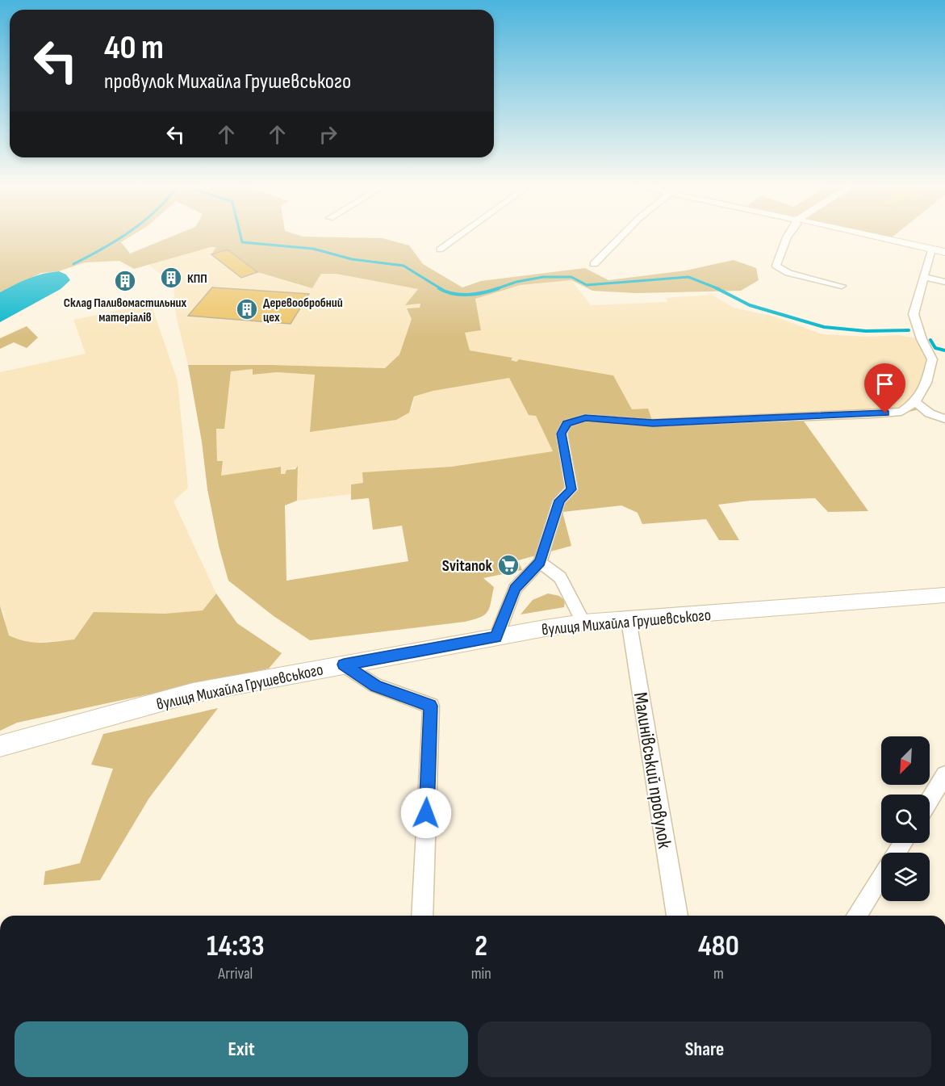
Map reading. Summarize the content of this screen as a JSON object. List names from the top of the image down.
{
  "streets": {
    "street": ["вулиця Михайла Грушевського", "Малинівський провулок"]
  },
  "crossings": [
    ["вулиця Михайла Грушевського", "Малинівський провулок"]
  ],
  "places": {
    "building": ["КПП", "Склад Паливомастильних матеріалів", "Деревообробний цех"],
    "supermarket": ["Svitanok"]
  },
  "north": "bottom left",
  "page": {
    "turn": ["40 m", "провулок Михайла Грушевського"],
    "eta": [
      "14:33",
      "Arrival",
      "2",
      "min",
      "480",
      "m"
    ],
    "buttons": ["Exit", "Share"]
  }
}
